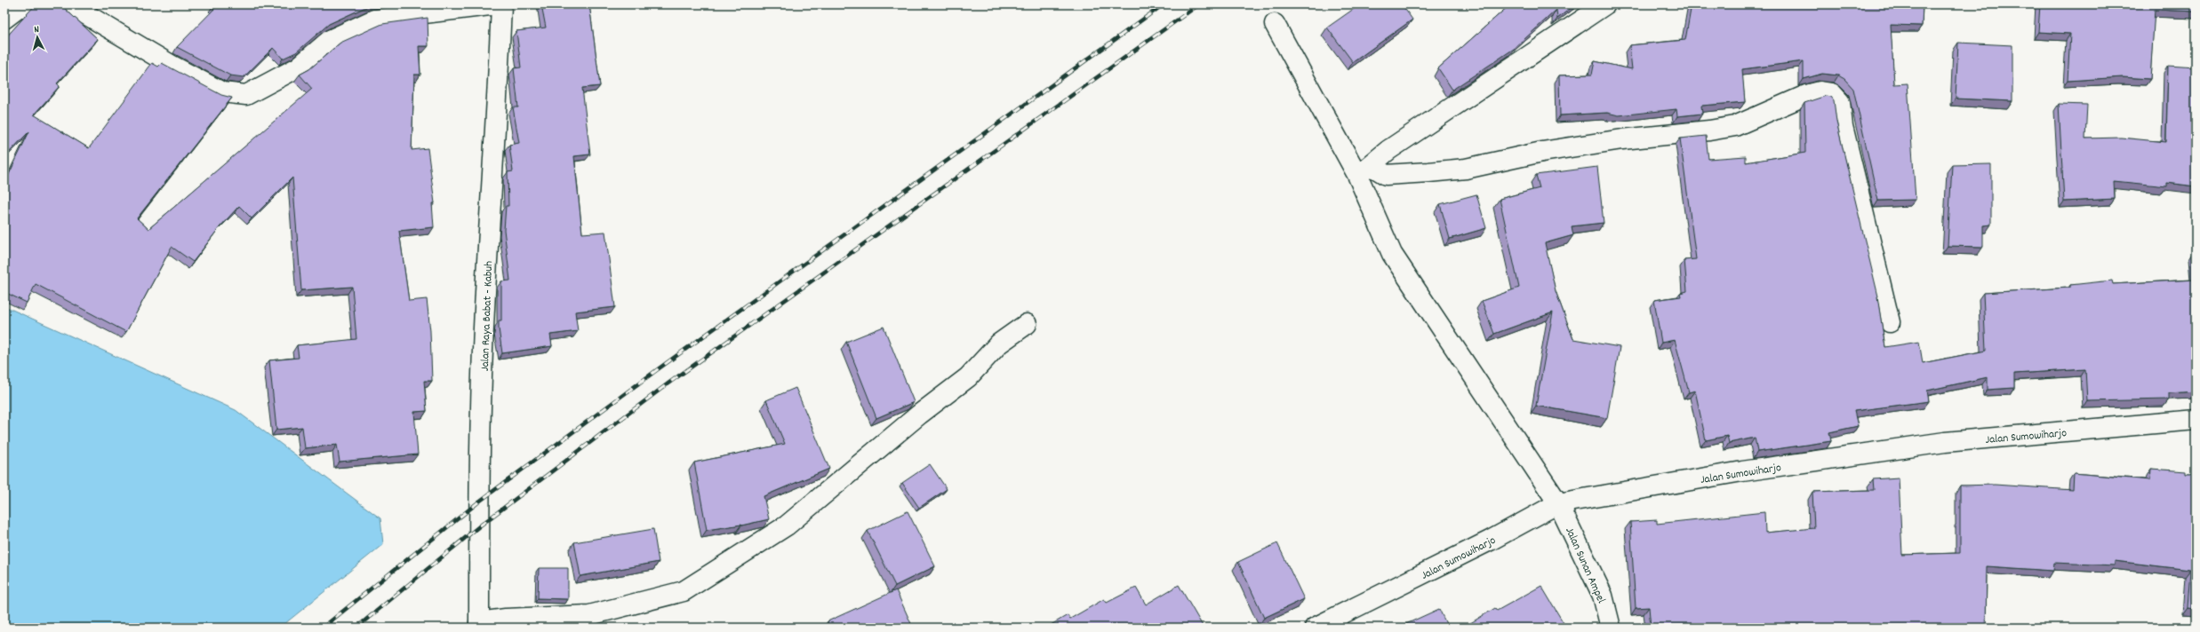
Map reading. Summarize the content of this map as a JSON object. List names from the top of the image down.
{
  "streets": {
    "street": ["Jalan Raya Babat - Kabuh", "Jalan Sumowiharjo", "Jalan Sunan Ampel"]
  },
  "crossings": [
    ["Jalan Sumowiharjo", "Jalan Sunan Ampel"]
  ],
  "north": "top"
}
